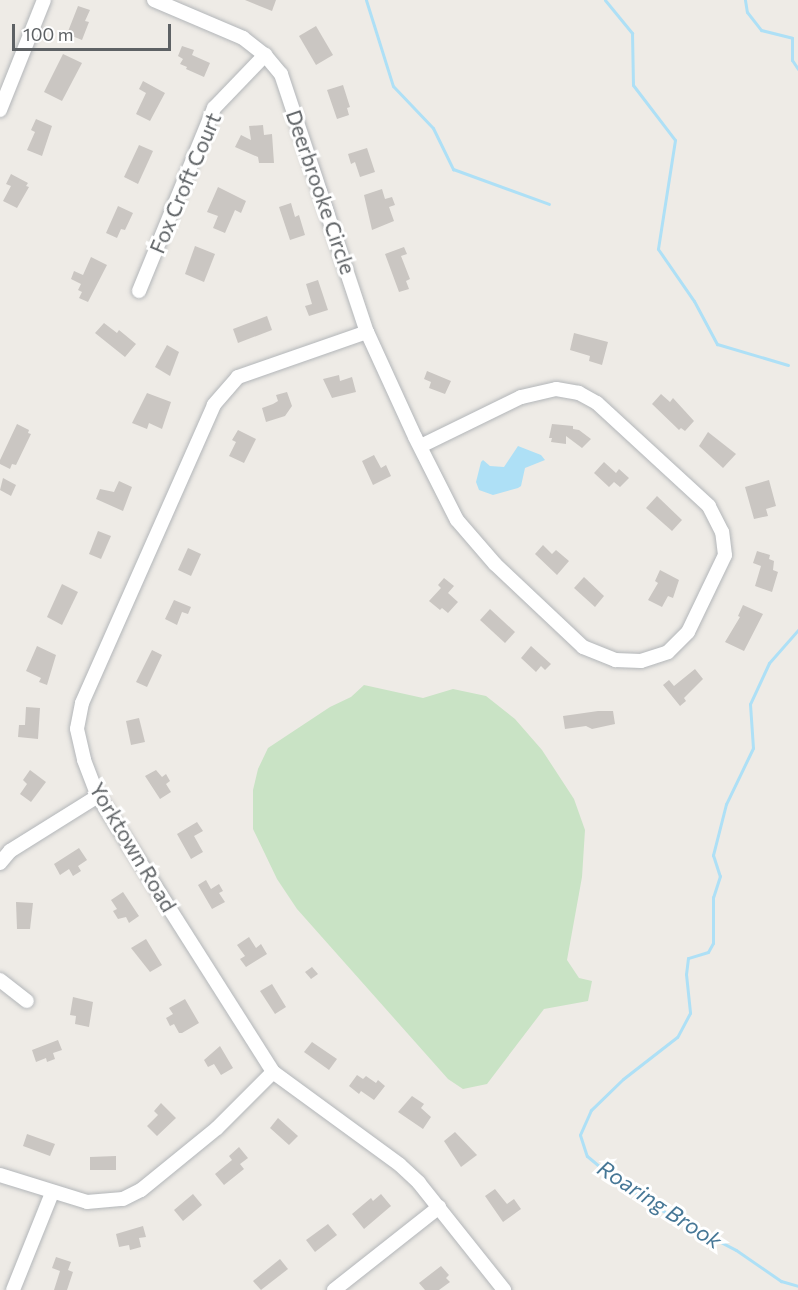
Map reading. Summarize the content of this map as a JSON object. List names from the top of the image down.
{
  "streets": {
    "street": ["Fox Croft Court", "Deerbrooke Circle", "Yorktown Road"]
  },
  "crossings": [
    ["Fox Croft Court", "Deerbrooke Circle"],
    ["Deerbrooke Circle", "Yorktown Road"]
  ],
  "water": ["Roaring Brook"],
  "scale_bar": "100 m"
}
